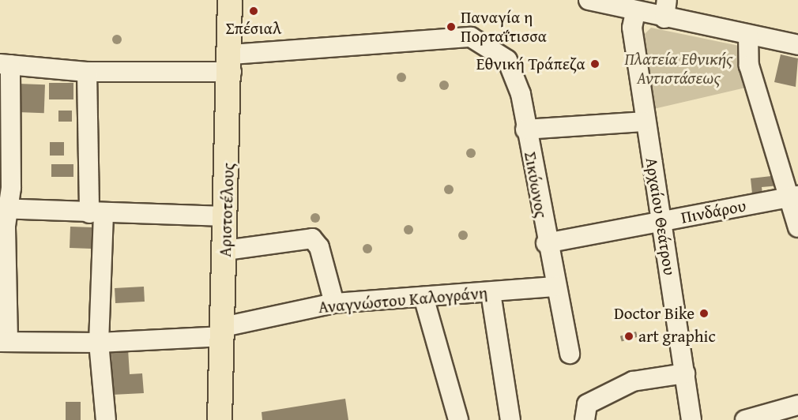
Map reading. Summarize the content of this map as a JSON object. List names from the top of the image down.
{
  "streets": {
    "main road": ["Αριστοτέλους"],
    "street": [
      "Σικύωνος",
      "Πινδάρου",
      "Αρχαίου Θεάτρου",
      "Αναγνώστου Καλογράνη"
    ]
  },
  "crossings": [
    ["Σικύωνος", "Αριστοτέλους"],
    ["Σικύωνος", "Πινδάρου"],
    ["Σικύωνος", "Αναγνώστου Καλογράνη"],
    ["Αριστοτέλους", "Αναγνώστου Καλογράνη"],
    ["Πινδάρου", "Αρχαίου Θεάτρου"]
  ],
  "parks": ["Πλατεία Εθνικής Αντιστάσεως"],
  "places": [
    "Σπέσιαλ",
    "Παναγία η Πορταΐτισσα",
    "Εθνική Τράπεζα",
    "Doctor Bike",
    "art graphic"
  ]
}
